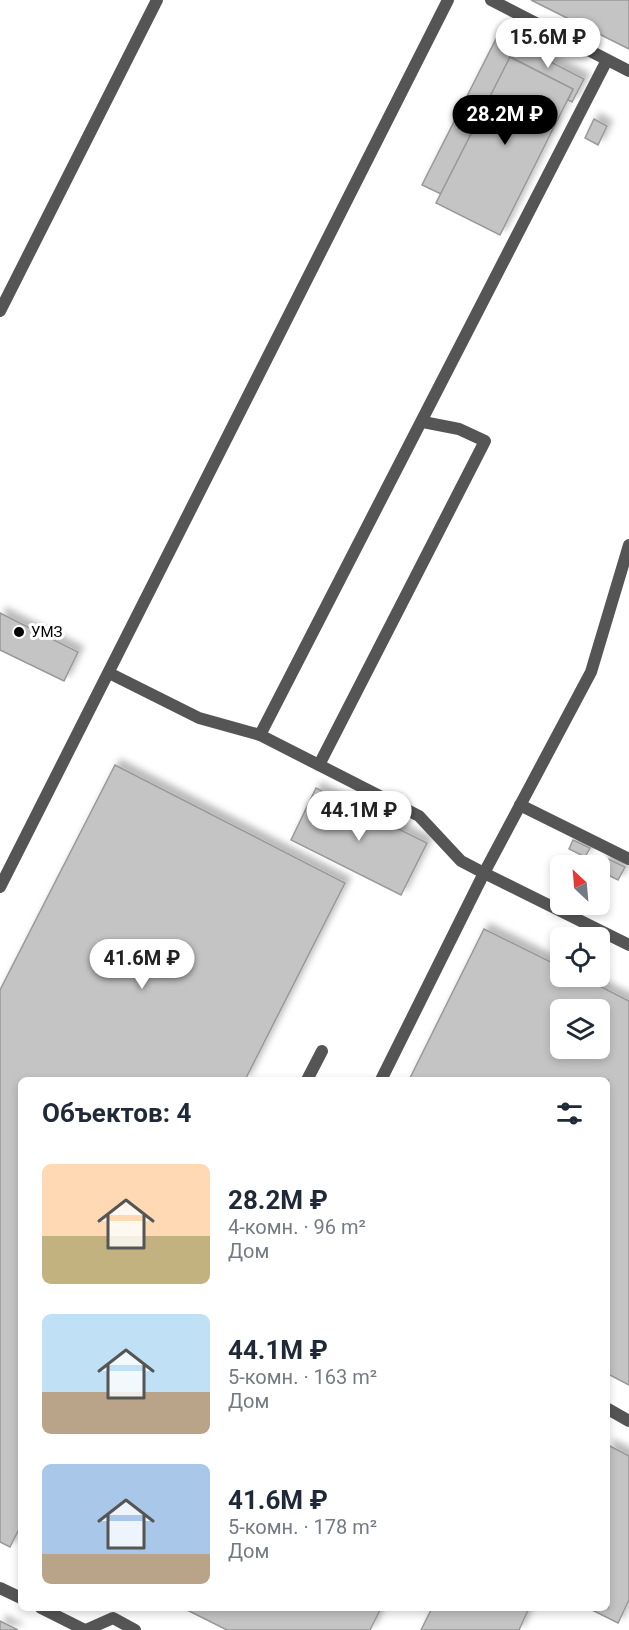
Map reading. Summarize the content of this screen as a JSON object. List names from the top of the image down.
{
  "places": ["УМЗ"],
  "north": "top left",
  "page": {
    "price": [
      "15.6M ₽",
      "28.2M ₽",
      "44.1M ₽",
      "41.6M ₽"
    ],
    "heading": "Объектов: 4",
    "list": [
      {
        "name": "28.2M ₽",
        "note": "4-комн. · 96 m² · Дом"
      },
      {
        "name": "44.1M ₽",
        "note": "5-комн. · 163 m² · Дом"
      },
      {
        "name": "41.6M ₽",
        "note": "5-комн. · 178 m² · Дом"
      }
    ]
  }
}
